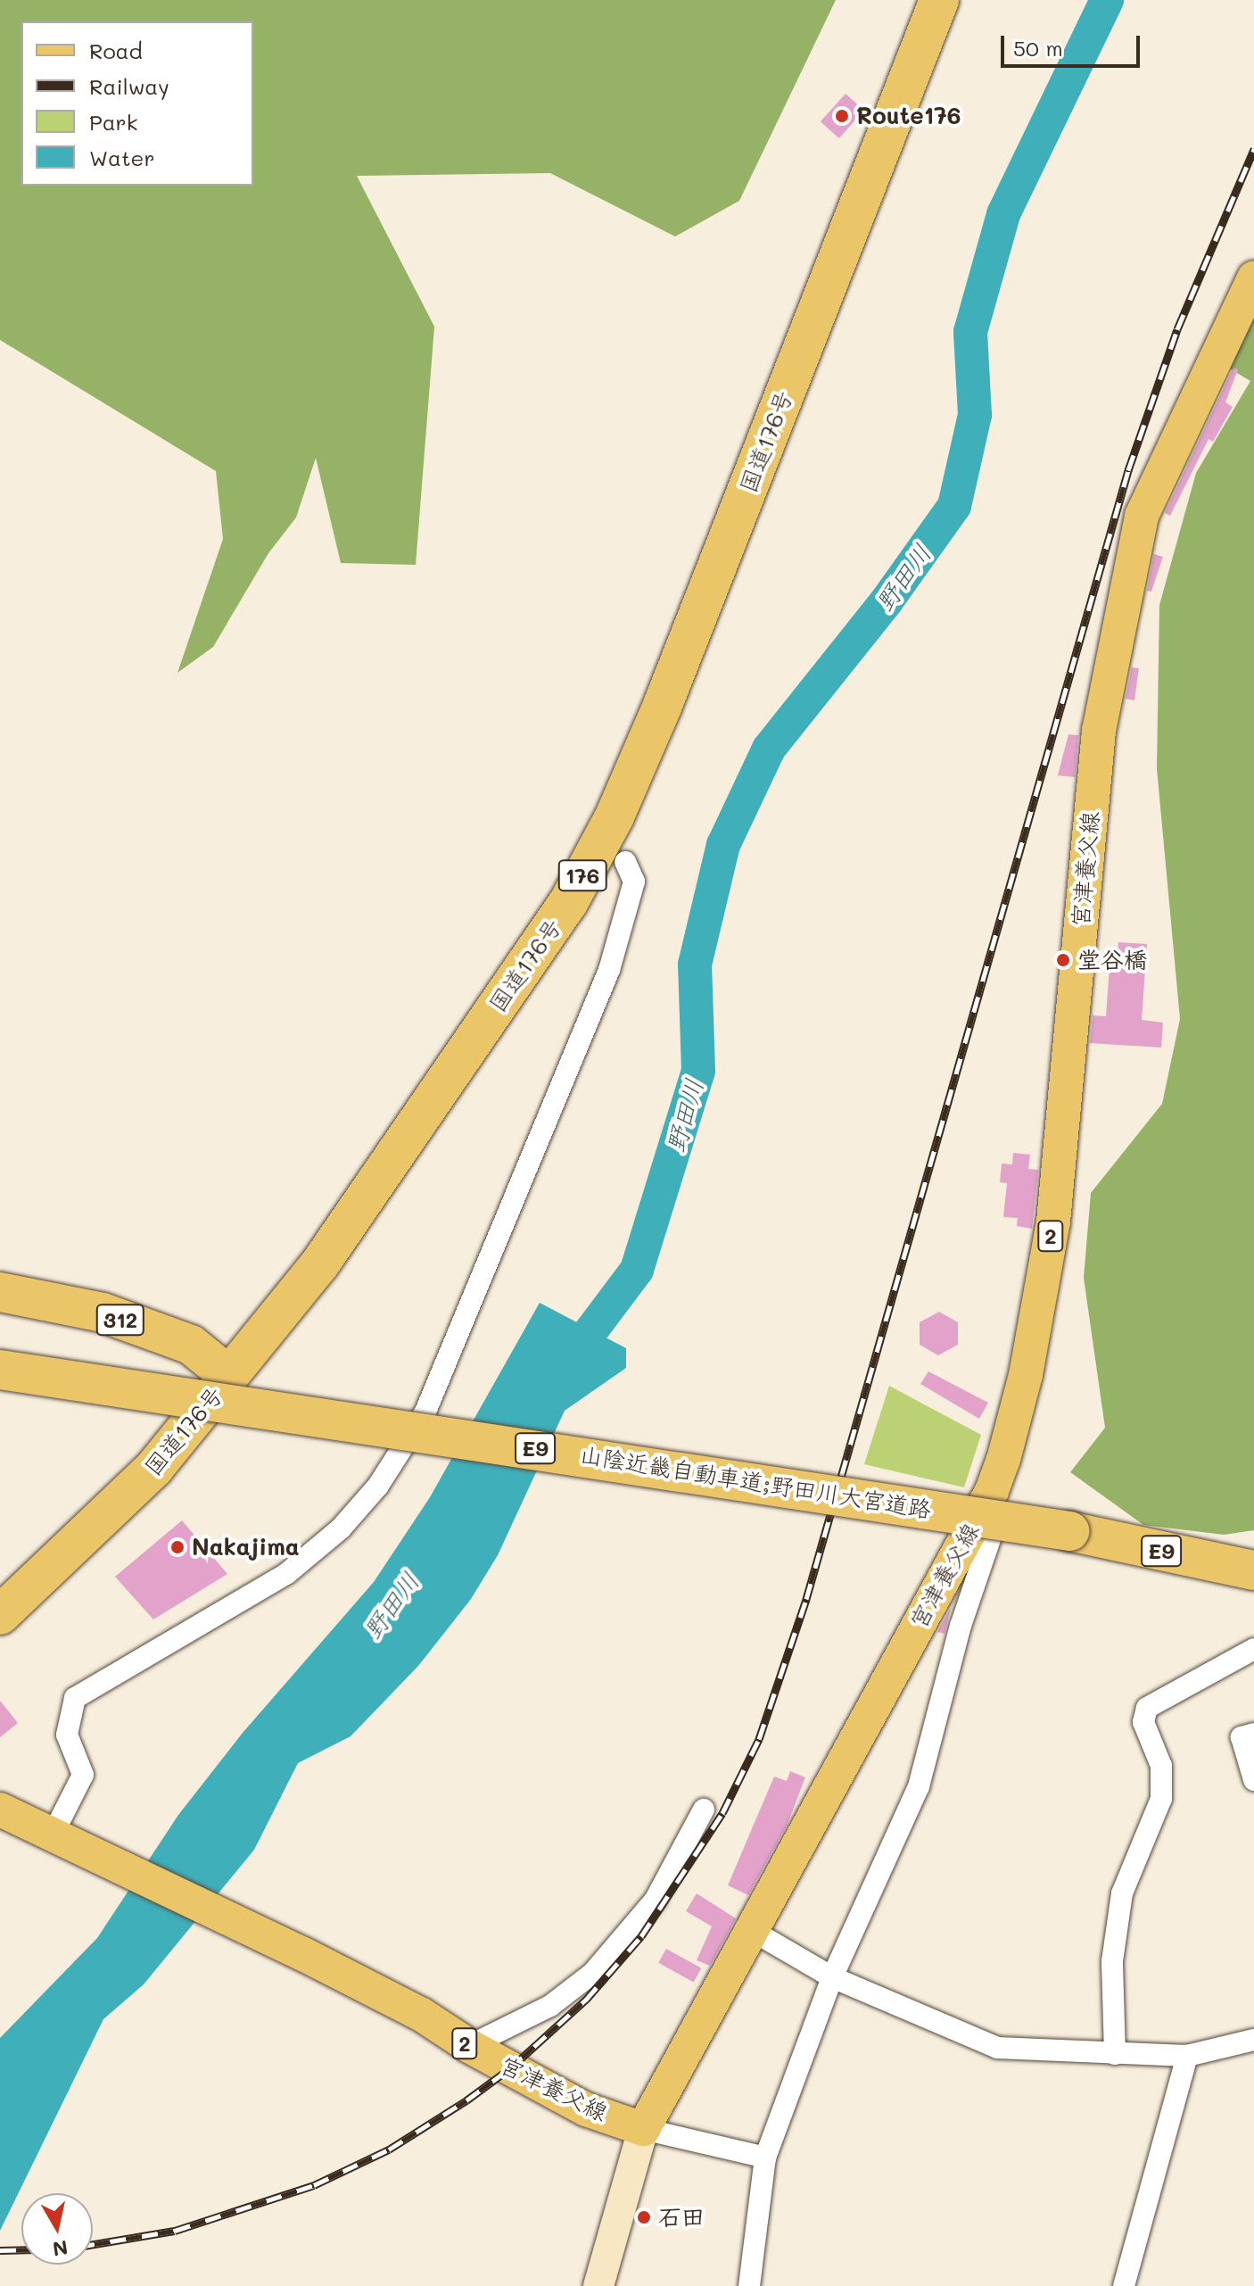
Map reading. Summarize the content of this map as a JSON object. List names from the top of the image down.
{
  "streets": {
    "highway": [
      "国道176号",
      "176",
      "312",
      "E9",
      "山陰近畿自動車道;野田川大宮道路"
    ],
    "main road": ["宮津養父線", "2"]
  },
  "crossings": [
    ["国道176号", "312"]
  ],
  "water": ["野田川"],
  "places": [
    "Route176",
    "堂谷橋",
    "Nakajima",
    "石田"
  ],
  "legend": [
    "Road",
    "Railway",
    "Park",
    "Water"
  ],
  "scale_bar": "50 m",
  "north": "bottom"
}
